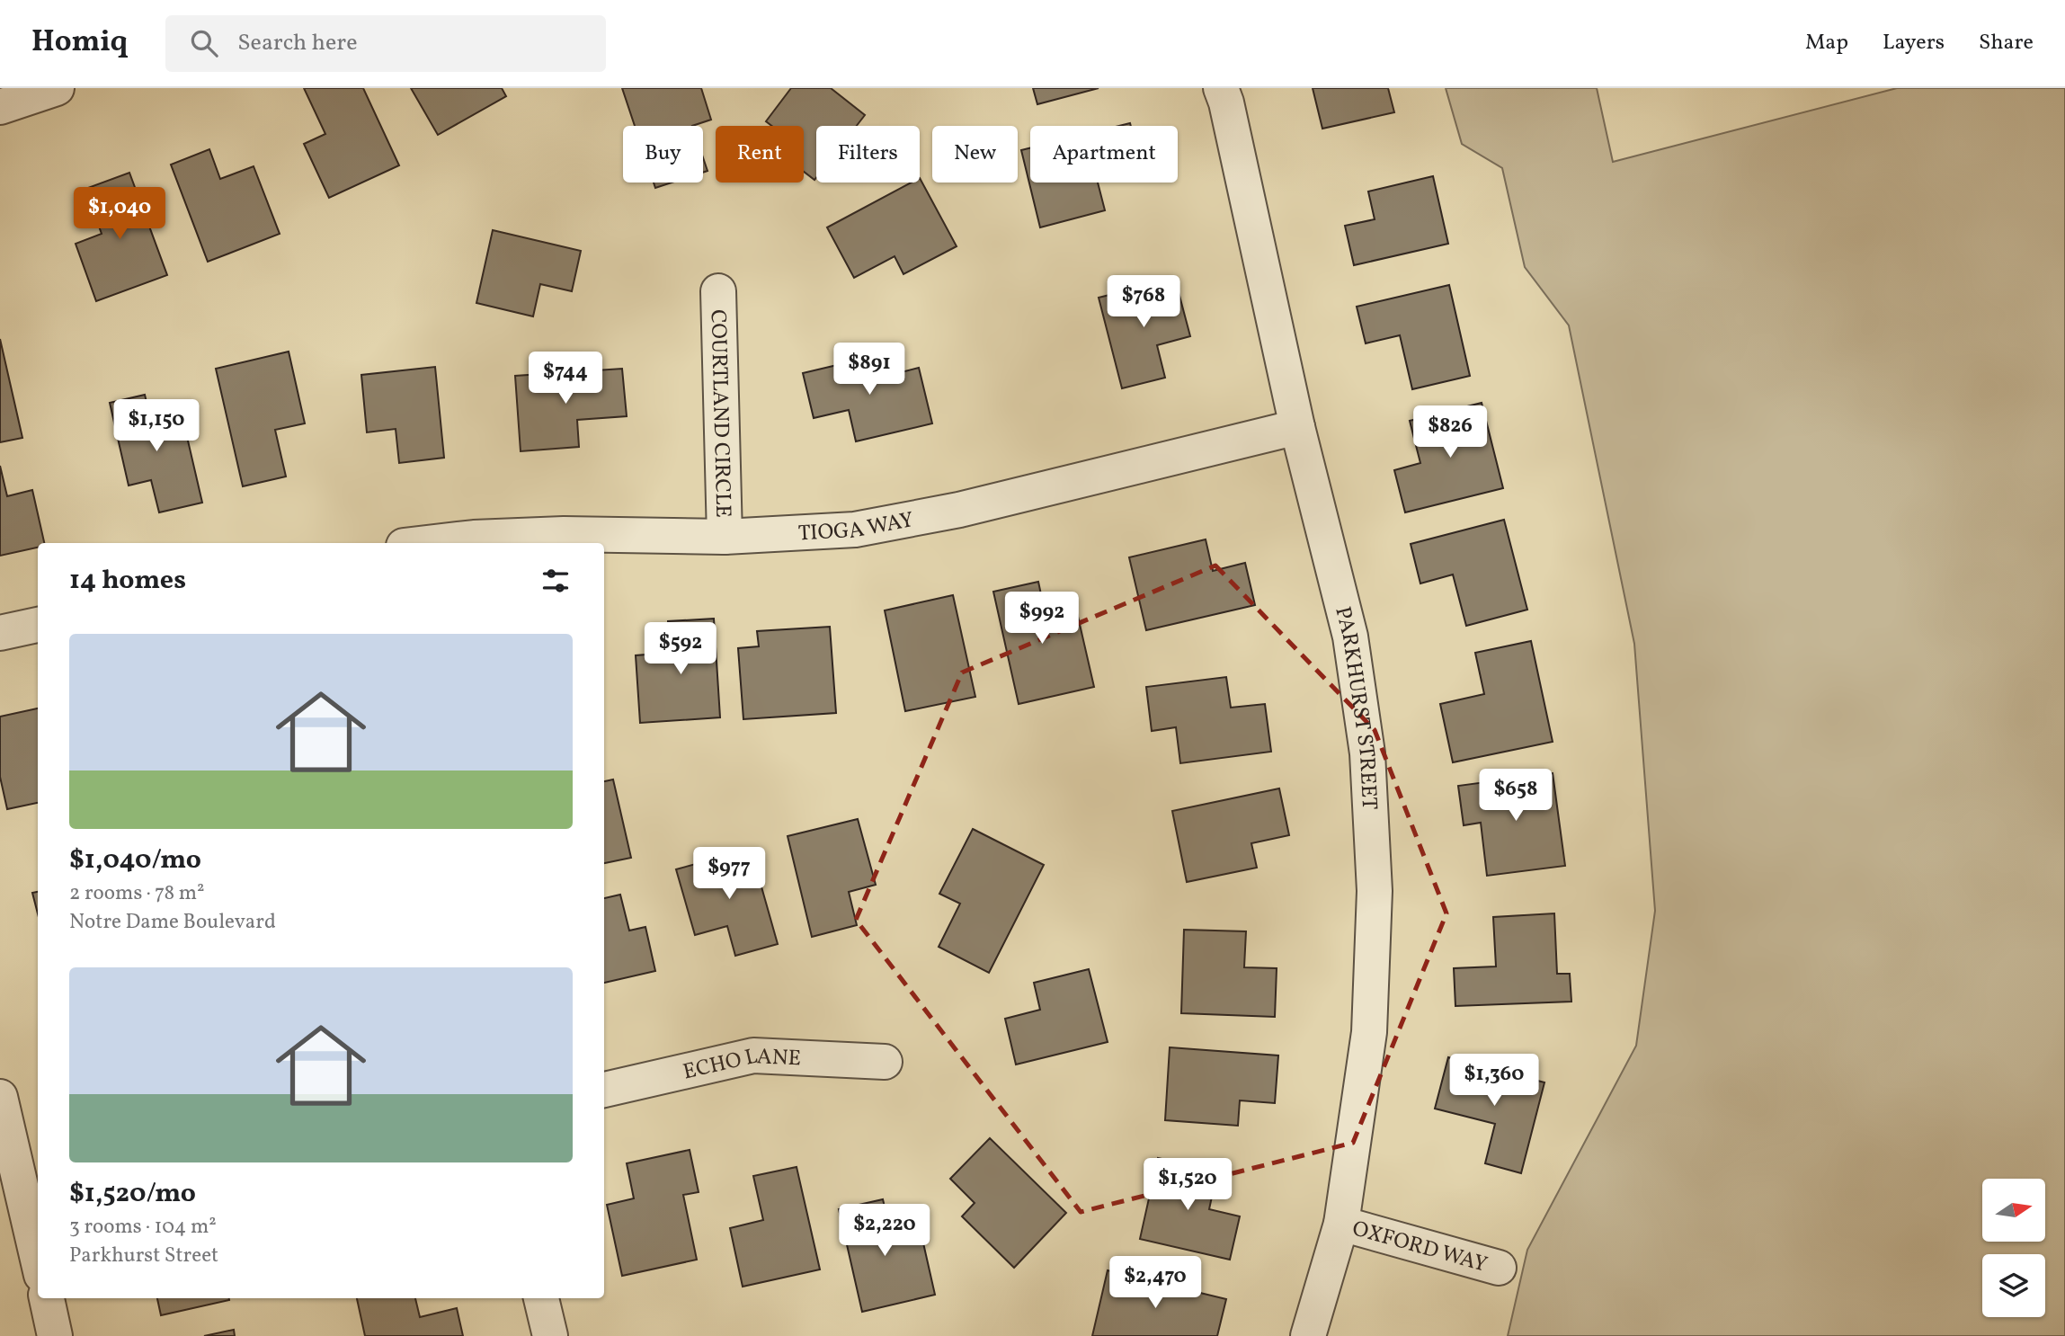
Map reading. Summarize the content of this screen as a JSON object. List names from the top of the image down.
{
  "streets": {
    "street": [
      "COURTLAND CIRCLE",
      "TIOGA WAY",
      "PARKHURST STREET",
      "ECHO LANE",
      "OXFORD WAY"
    ]
  },
  "crossings": [
    ["COURTLAND CIRCLE", "TIOGA WAY"],
    ["TIOGA WAY", "PARKHURST STREET"],
    ["PARKHURST STREET", "OXFORD WAY"]
  ],
  "north": "right",
  "page": {
    "header": "Homiq",
    "search": "Search here",
    "nav": ["Map", "Layers", "Share"],
    "chip": [
      "Buy",
      "Rent",
      "Filters",
      "New",
      "Apartment"
    ],
    "price": [
      "$1,040",
      "$768",
      "$891",
      "$744",
      "$1,150",
      "$826",
      "$992",
      "$592",
      "$658",
      "$977",
      "$1,360",
      "$1,520",
      "$2,220",
      "$2,470"
    ],
    "heading": "14 homes",
    "list": [
      {
        "name": "$1,040/mo",
        "note": "2 rooms · 78 m² · Notre Dame Boulevard"
      },
      {
        "name": "$1,520/mo",
        "note": "3 rooms · 104 m² · Parkhurst Street"
      }
    ]
  }
}
